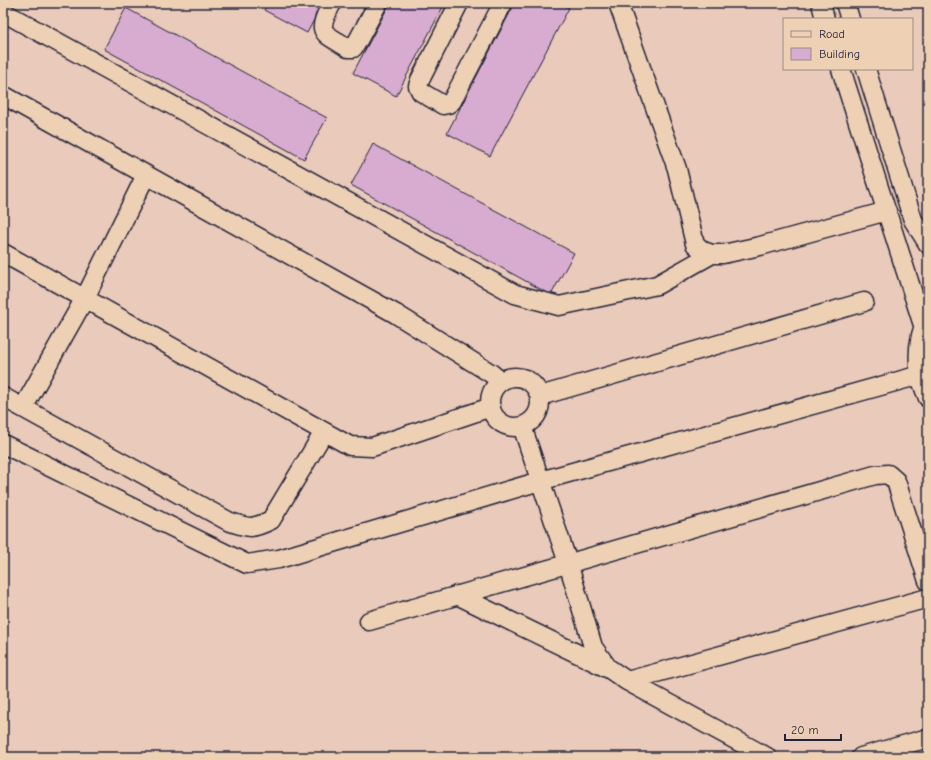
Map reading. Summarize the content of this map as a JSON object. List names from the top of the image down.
{
  "legend": ["Road", "Building"],
  "scale_bar": "20 m"
}
